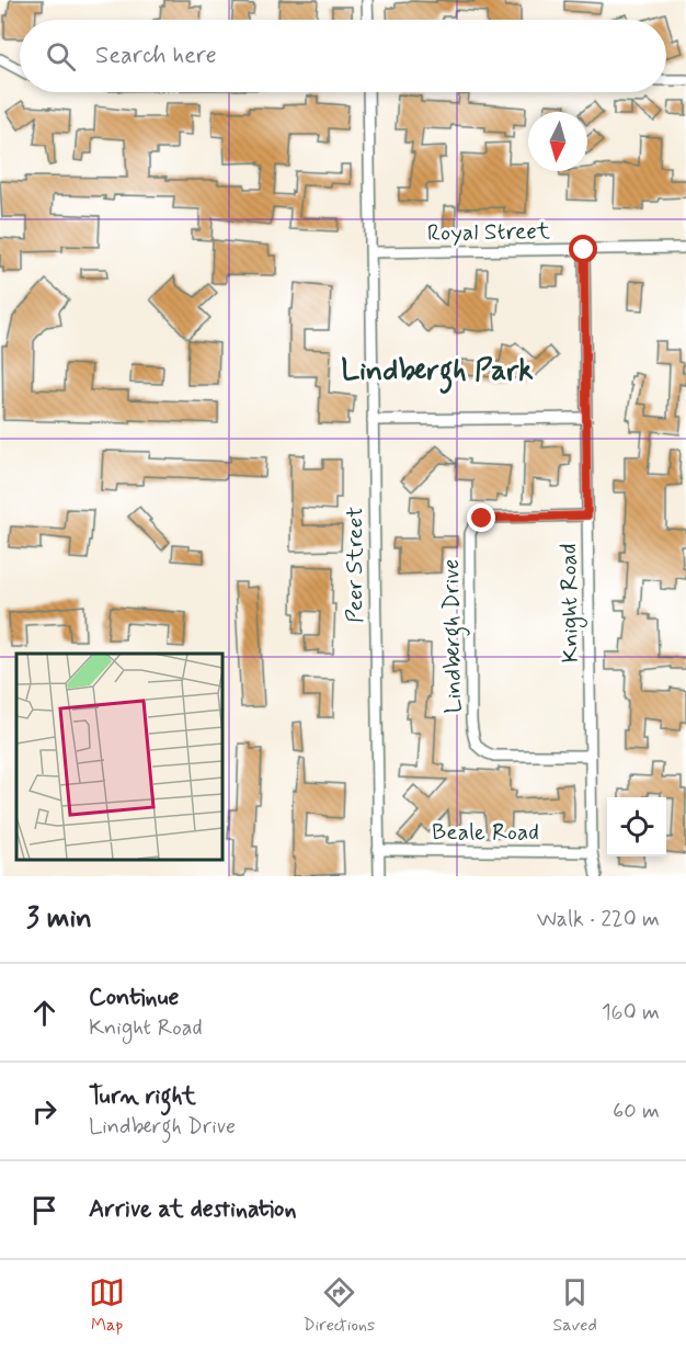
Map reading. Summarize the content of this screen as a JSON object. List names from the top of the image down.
{
  "streets": {
    "street": [
      "Royal Street",
      "Peer Street",
      "Knight Road",
      "Lindbergh Drive",
      "Beale Road"
    ]
  },
  "crossings": [
    ["Royal Street", "Peer Street"],
    ["Royal Street", "Knight Road"],
    ["Peer Street", "Beale Road"],
    ["Knight Road", "Lindbergh Drive"],
    ["Knight Road", "Beale Road"]
  ],
  "districts": ["Lindbergh Park"],
  "north": "bottom",
  "page": {
    "search": "Search here",
    "heading": ["3 min", "Walk · 220 m"],
    "list": [
      ["Continue", "Knight Road", "160 m"],
      ["Turn right", "Lindbergh Drive", "60 m"],
      "Arrive at destination"
    ],
    "nav": ["Map", "Directions", "Saved"]
  }
}
